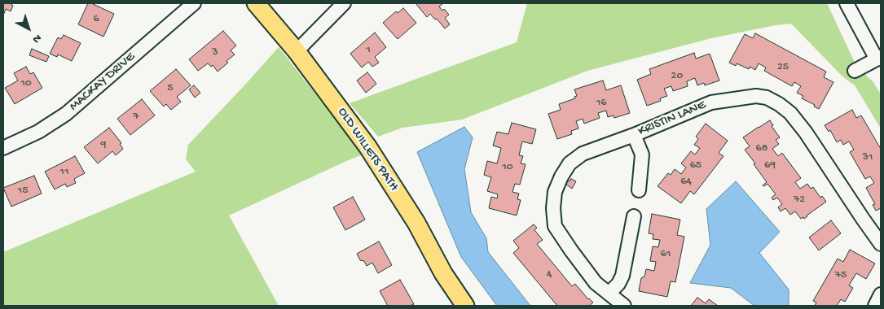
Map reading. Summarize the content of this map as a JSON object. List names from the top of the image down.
{
  "streets": {
    "main road": ["OLD WILLETS PATH"],
    "street": ["MACKAY DRIVE", "KRISTIN LANE"]
  },
  "house_numbers": [
    "6",
    "1",
    "3",
    "25",
    "20",
    "10",
    "5",
    "16",
    "7",
    "9",
    "68",
    "31",
    "65",
    "69",
    "10",
    "11",
    "64",
    "15",
    "72",
    "61",
    "4",
    "75"
  ],
  "north": "bottom right"
}
